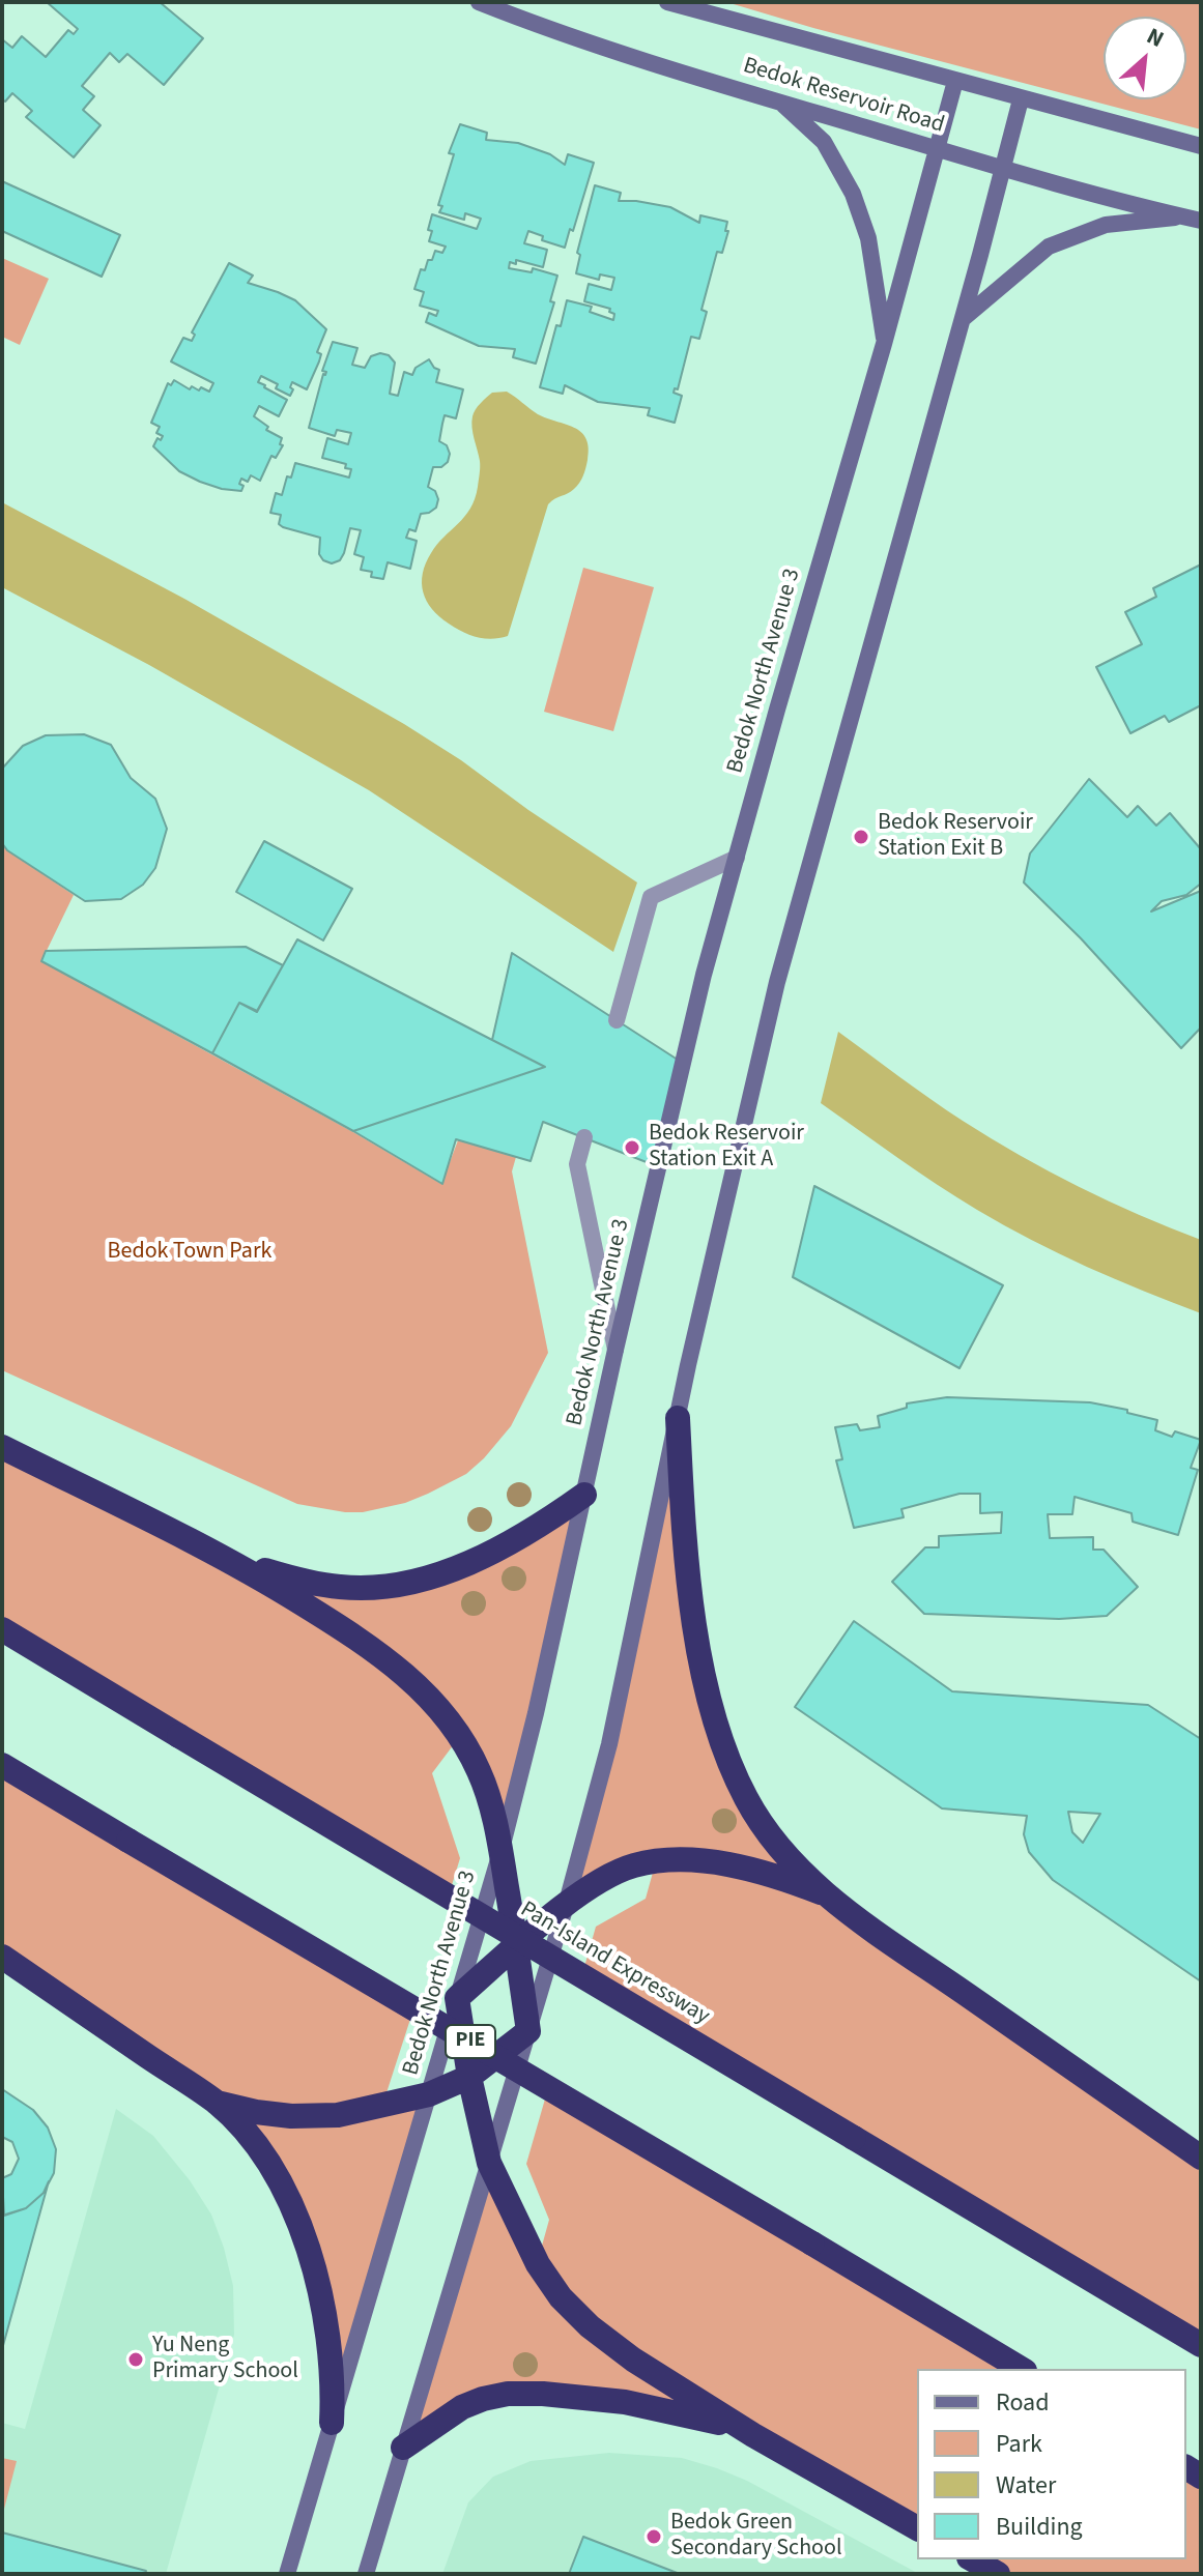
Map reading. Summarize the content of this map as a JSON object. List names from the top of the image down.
{
  "streets": {
    "highway": ["Pan-Island Expressway", "PIE"],
    "main road": ["Bedok Reservoir Road", "Bedok North Avenue 3"]
  },
  "crossings": [
    ["Bedok Reservoir Road", "Bedok North Avenue 3"]
  ],
  "parks": ["Bedok Town Park"],
  "places": [
    "Bedok Reservoir Station Exit B",
    "Bedok Reservoir Station Exit A",
    "Yu Neng Primary School",
    "Bedok Green Secondary School"
  ],
  "legend": [
    "Road",
    "Park",
    "Water",
    "Building"
  ],
  "north": "top right"
}
